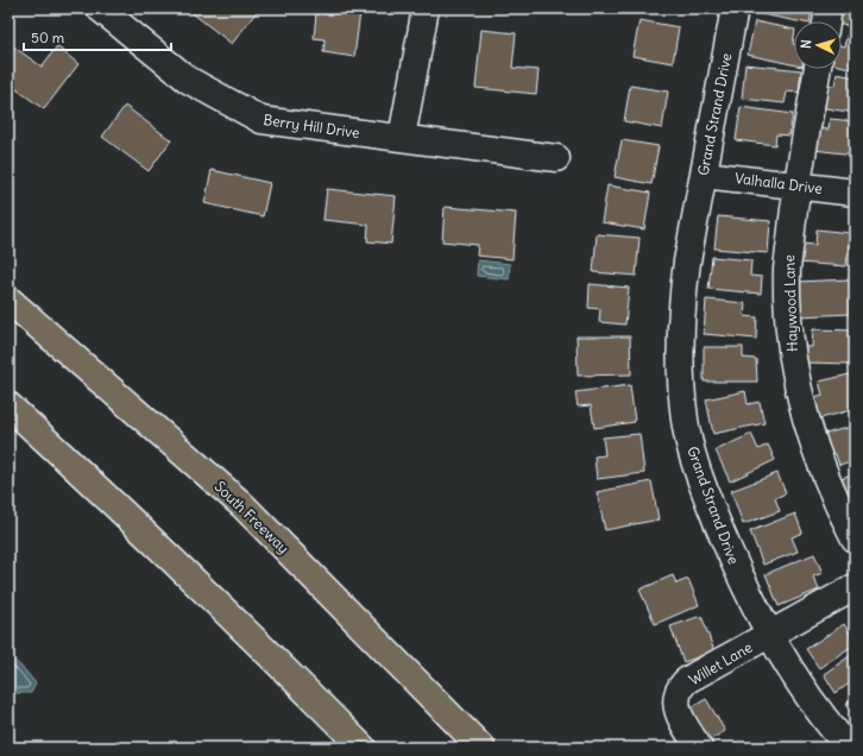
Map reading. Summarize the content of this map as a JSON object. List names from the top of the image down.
{
  "streets": {
    "highway": ["South Freeway"],
    "street": [
      "Grand Strand Drive",
      "Berry Hill Drive",
      "Valhalla Drive",
      "Haywood Lane",
      "Willet Lane"
    ]
  },
  "crossings": [
    ["Grand Strand Drive", "Valhalla Drive"],
    ["Grand Strand Drive", "Willet Lane"],
    ["Valhalla Drive", "Haywood Lane"]
  ],
  "scale_bar": "50 m",
  "north": "left"
}
